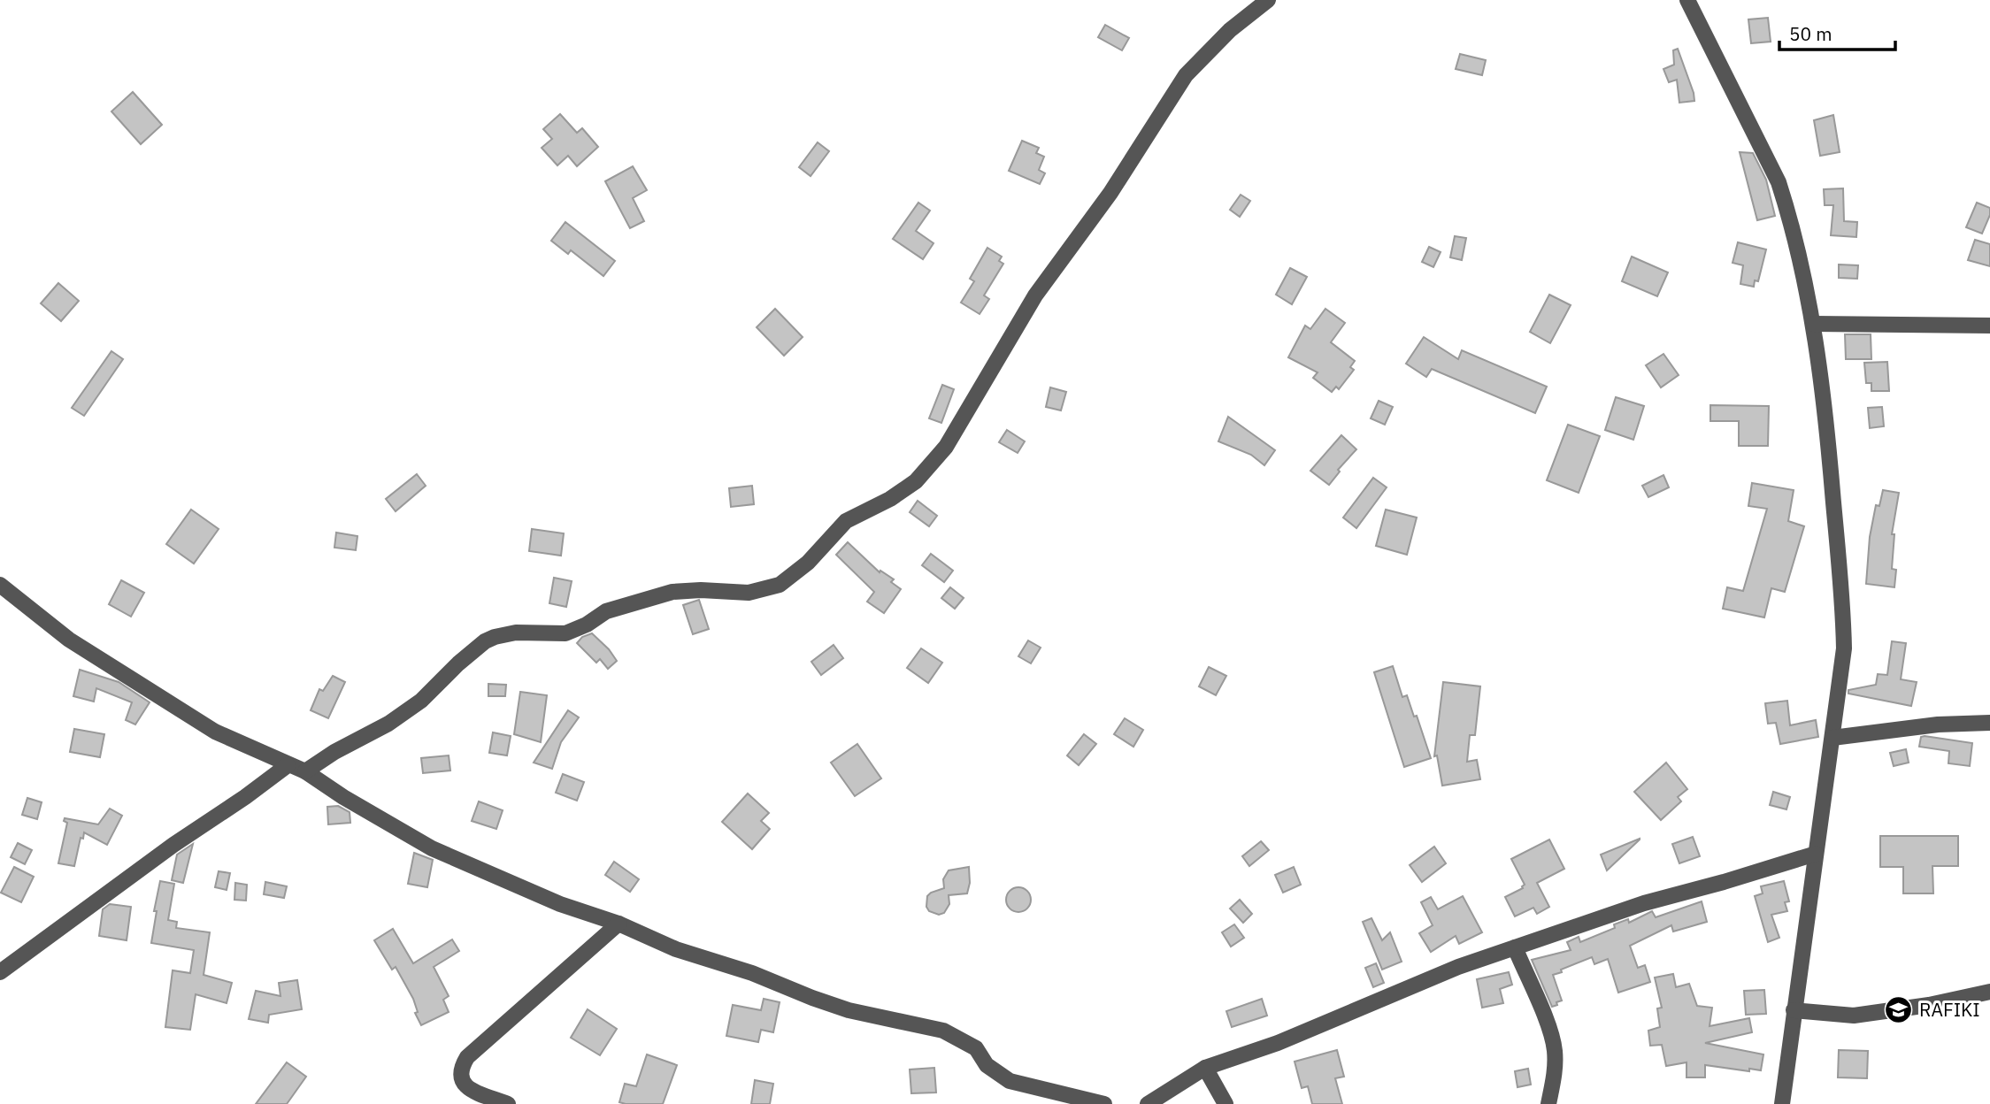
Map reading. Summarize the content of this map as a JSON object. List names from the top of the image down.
{
  "places": {
    "school or university": ["RAFIKI"]
  },
  "scale_bar": "50 m"
}
